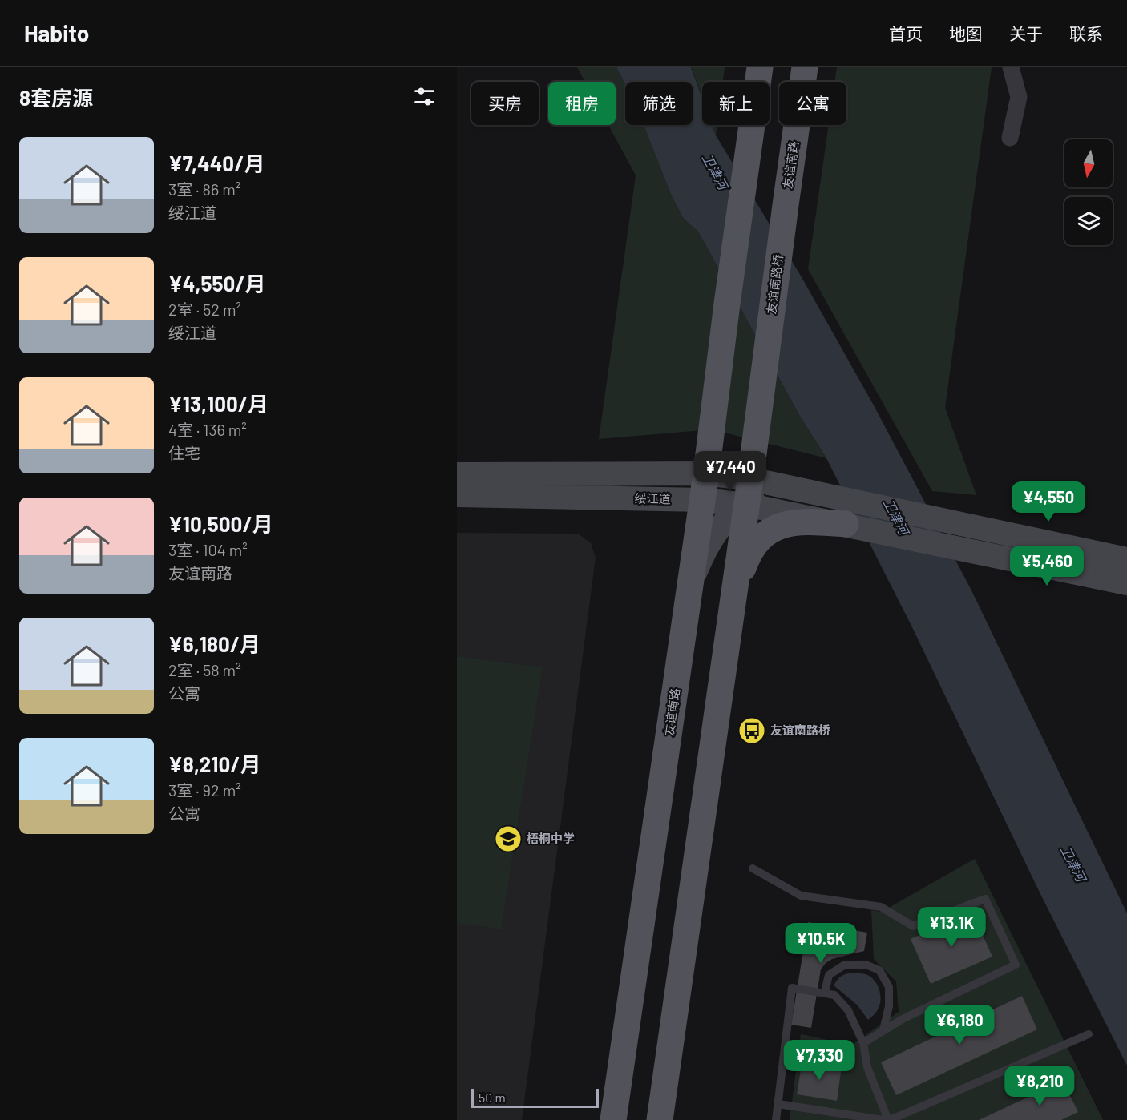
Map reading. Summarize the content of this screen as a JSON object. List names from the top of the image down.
{
  "streets": {
    "main road": ["友谊南路", "友谊南路桥", "绥江道"]
  },
  "crossings": [
    ["友谊南路", "友谊南路桥"],
    ["友谊南路", "绥江道"],
    ["友谊南路桥", "绥江道"]
  ],
  "water": ["卫津河"],
  "places": {
    "bus stop": ["友谊南路桥"],
    "school or university": ["梧桐中学"]
  },
  "scale_bar": "50 m",
  "north": "bottom",
  "page": {
    "header": "Habito",
    "nav": [
      "首页",
      "地图",
      "关于",
      "联系"
    ],
    "heading": "8套房源",
    "chip": [
      "买房",
      "租房",
      "筛选",
      "新上",
      "公寓"
    ],
    "list": [
      {
        "name": "¥7,440/月",
        "note": "3室 · 86 m² · 绥江道"
      },
      {
        "name": "¥4,550/月",
        "note": "2室 · 52 m² · 绥江道"
      },
      {
        "name": "¥13,100/月",
        "note": "4室 · 136 m² · 住宅"
      },
      {
        "name": "¥10,500/月",
        "note": "3室 · 104 m² · 友谊南路"
      },
      {
        "name": "¥6,180/月",
        "note": "2室 · 58 m² · 公寓"
      },
      {
        "name": "¥8,210/月",
        "note": "3室 · 92 m² · 公寓"
      }
    ],
    "price": [
      "¥7,440",
      "¥4,550",
      "¥5,460",
      "¥13.1K",
      "¥10.5K",
      "¥6,180",
      "¥7,330",
      "¥8,210"
    ],
    "scale": "50 m"
  }
}
